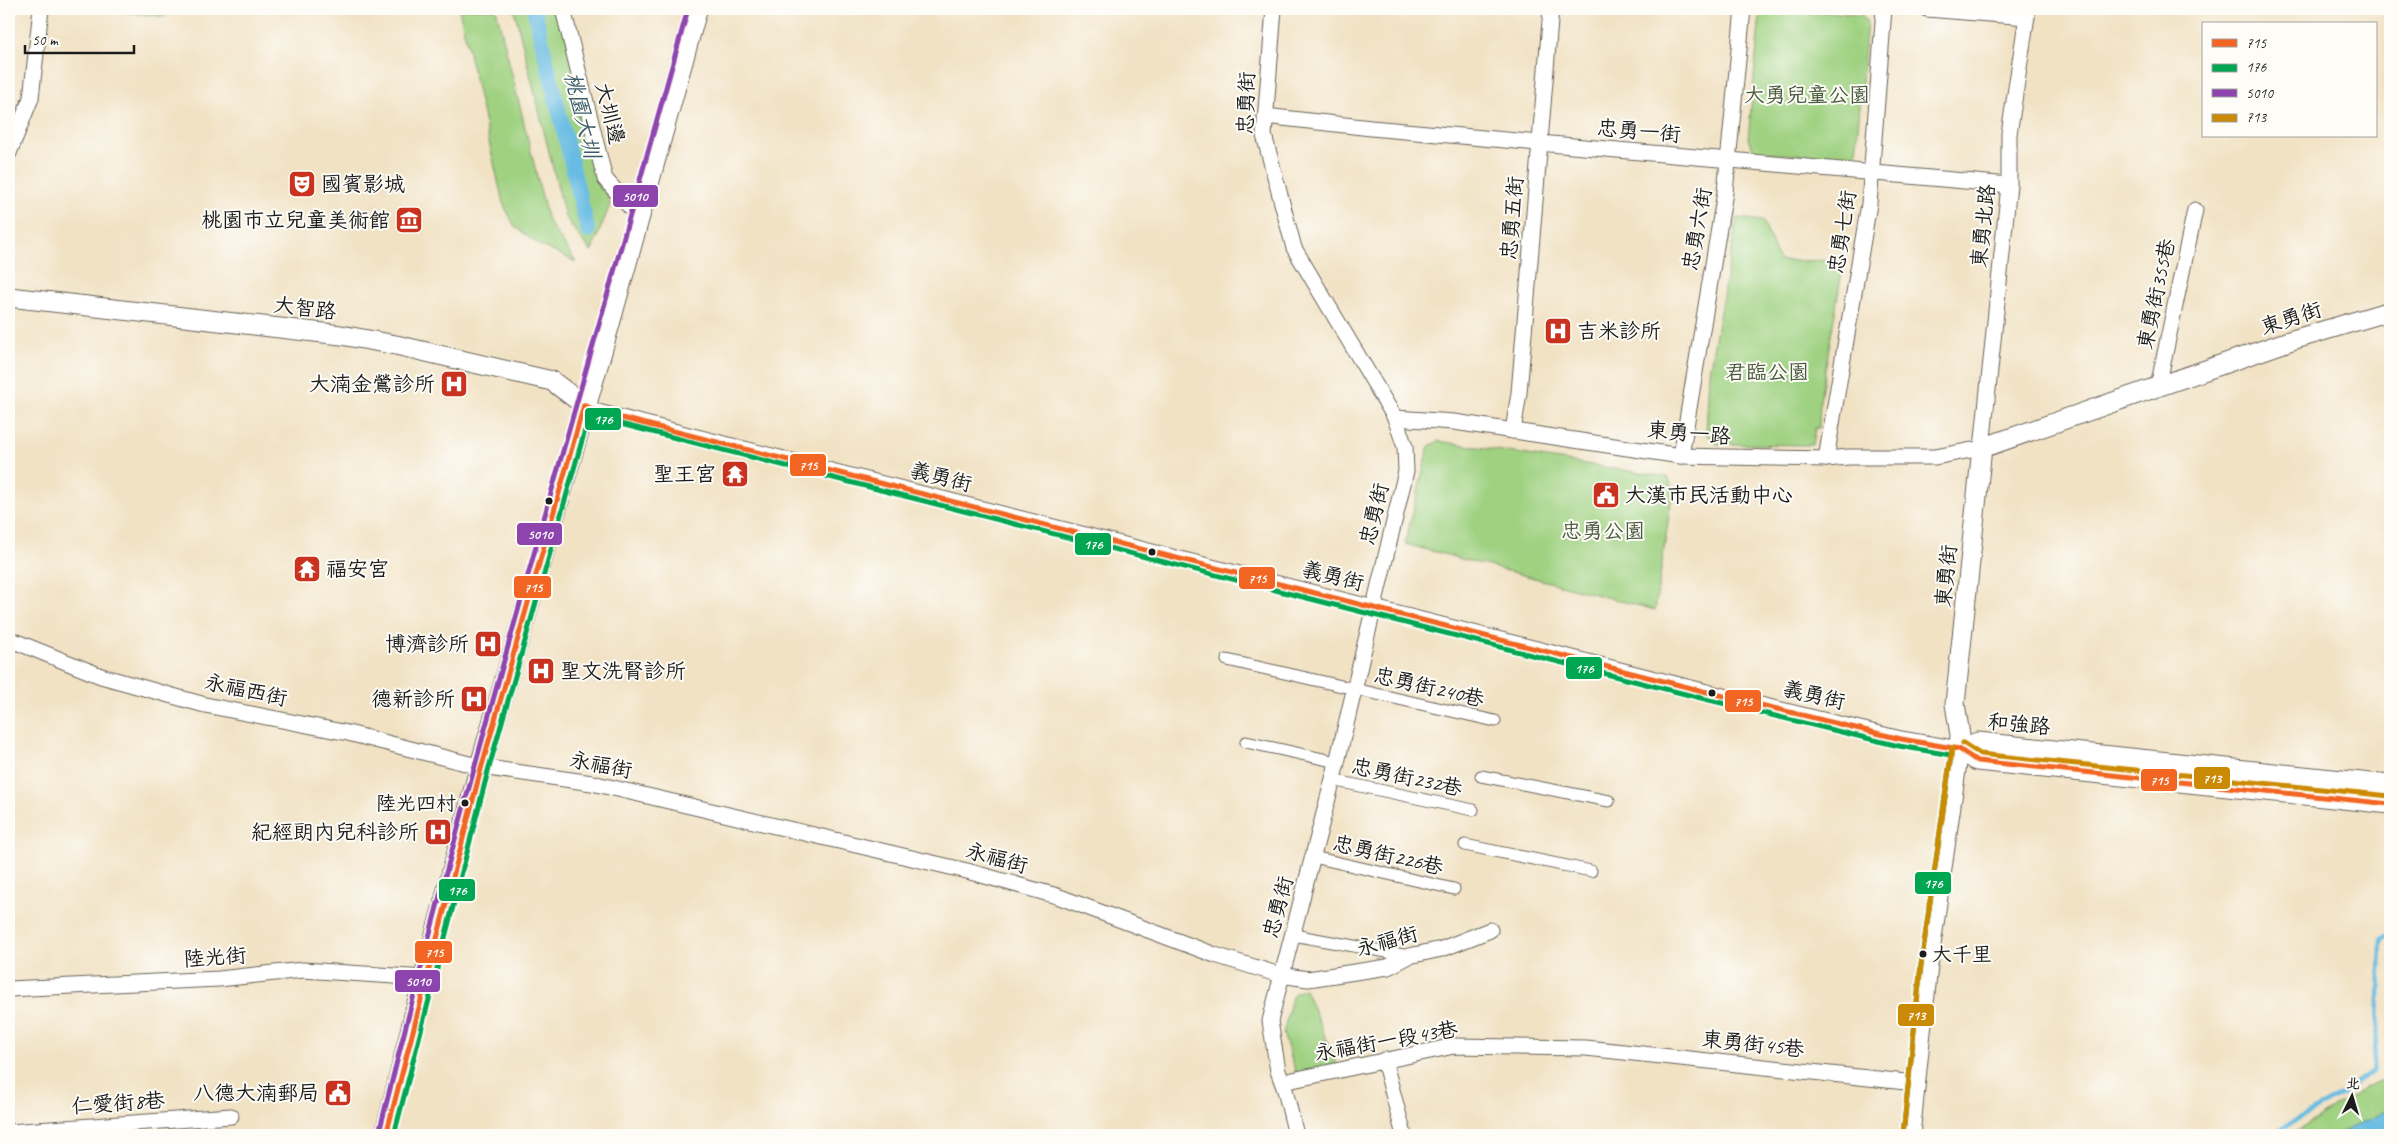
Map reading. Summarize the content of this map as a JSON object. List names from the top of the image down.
{
  "streets": {
    "street": [
      "忠勇街",
      "大圳邊",
      "忠勇一街",
      "忠勇五街",
      "東勇北路",
      "忠勇六街",
      "忠勇七街",
      "東勇街355巷",
      "大智路",
      "東勇街",
      "東勇一路",
      "義勇街",
      "忠勇街240巷",
      "永福西街",
      "和強路",
      "永福街",
      "忠勇街232巷",
      "忠勇街226巷",
      "陸光街",
      "永福街一段43巷",
      "東勇街45巷",
      "仁愛街8巷"
    ]
  },
  "crossings": [
    ["忠勇街", "忠勇一街"],
    ["忠勇街", "東勇一路"],
    ["忠勇街", "義勇街"],
    ["忠勇街", "忠勇街240巷"],
    ["忠勇街", "永福街"],
    ["忠勇街", "忠勇街232巷"],
    ["忠勇街", "忠勇街226巷"],
    ["忠勇街", "永福街一段43巷"],
    ["忠勇一街", "忠勇五街"],
    ["忠勇一街", "東勇北路"],
    ["忠勇一街", "忠勇六街"],
    ["忠勇一街", "忠勇七街"],
    ["忠勇五街", "東勇一路"],
    ["東勇北路", "東勇街"],
    ["東勇北路", "東勇一路"],
    ["忠勇六街", "東勇一路"],
    ["忠勇七街", "東勇一路"],
    ["東勇街355巷", "東勇街"],
    ["大智路", "義勇街"],
    ["東勇街", "東勇一路"],
    ["東勇街", "義勇街"],
    ["東勇街", "和強路"],
    ["東勇街", "東勇街45巷"],
    ["義勇街", "和強路"],
    ["永福西街", "永福街"],
    ["永福街一段43巷", "東勇街45巷"]
  ],
  "water": ["桃園大圳"],
  "parks": ["大勇兒童公園", "君臨公園", "忠勇公園"],
  "places": {
    "theatre": ["國賓影城"],
    "museum": ["桃園市立兒童美術館"],
    "hospital": [
      "吉米診所",
      "大湳金鶯診所",
      "博濟診所",
      "聖文洗腎診所",
      "德新診所",
      "紀經朗內兒科診所"
    ],
    "temple": ["聖王宮", "福安宮"],
    "public building": ["大漢市民活動中心", "八德大湳郵局"],
    "other": ["陸光四村", "大千里"]
  },
  "lines": [
    "transit line 5010",
    "transit line 715",
    "transit line 176",
    "transit line 713"
  ],
  "legend": [
    "715",
    "176",
    "5010",
    "713"
  ],
  "scale_bar": "50 m",
  "north": "top"
}
